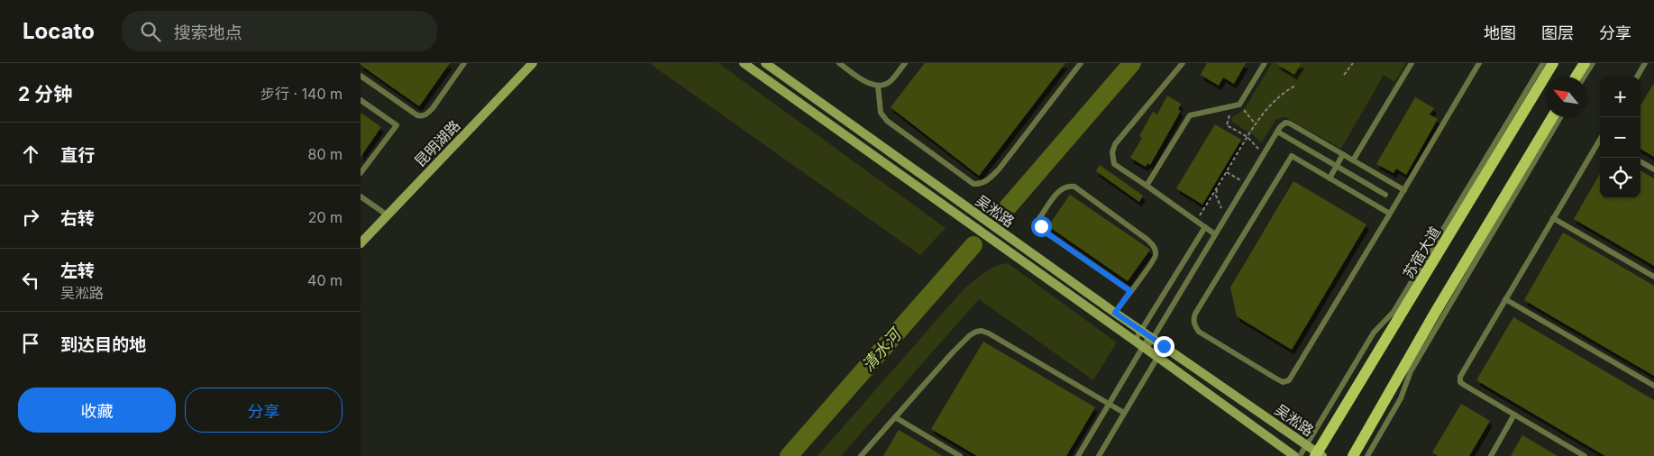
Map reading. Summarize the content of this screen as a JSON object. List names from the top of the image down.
{
  "streets": {
    "main road": ["昆明湖路", "吴淞路", "苏宿大道"]
  },
  "crossings": [
    ["吴淞路", "苏宿大道"]
  ],
  "water": ["清水河"],
  "north": "top left",
  "page": {
    "header": "Locato",
    "search": "搜索地点",
    "nav": ["地图", "图层", "分享"],
    "heading": ["2 分钟", "步行 · 140 m"],
    "map_buttons": ["+", "−"],
    "list": [
      ["直行", "80 m"],
      ["右转", "20 m"],
      ["左转", "吴淞路", "40 m"],
      "到达目的地"
    ],
    "buttons": ["收藏", "分享"]
  }
}
